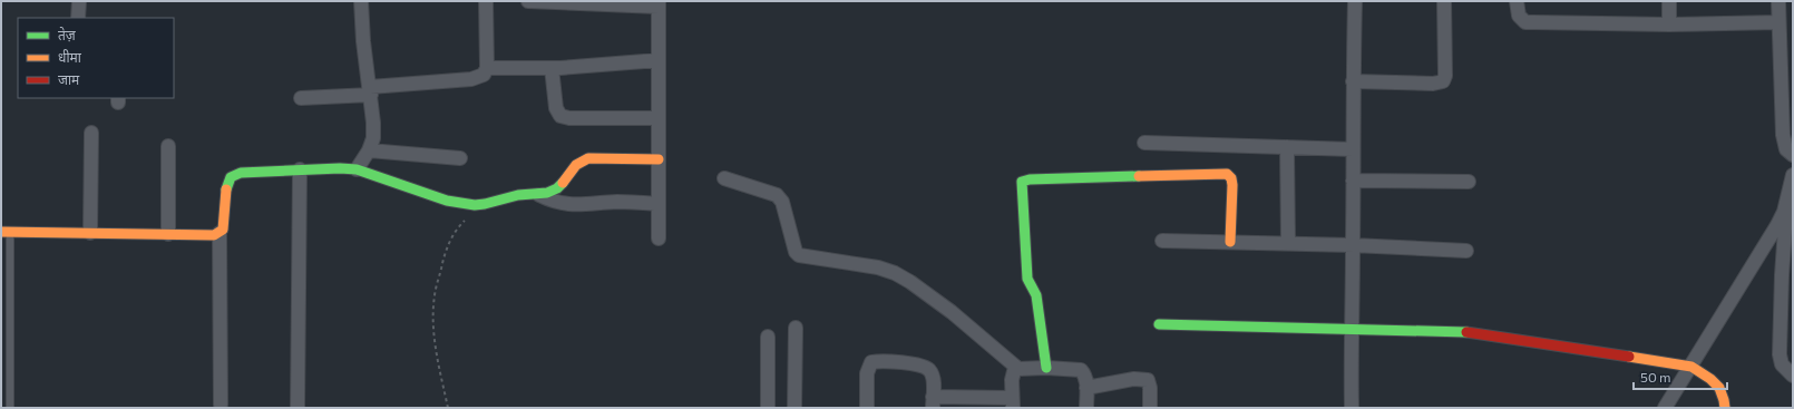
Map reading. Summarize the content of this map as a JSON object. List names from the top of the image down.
{
  "legend": ["तेज़", "धीमा", "जाम"],
  "scale_bar": "50 m"
}
